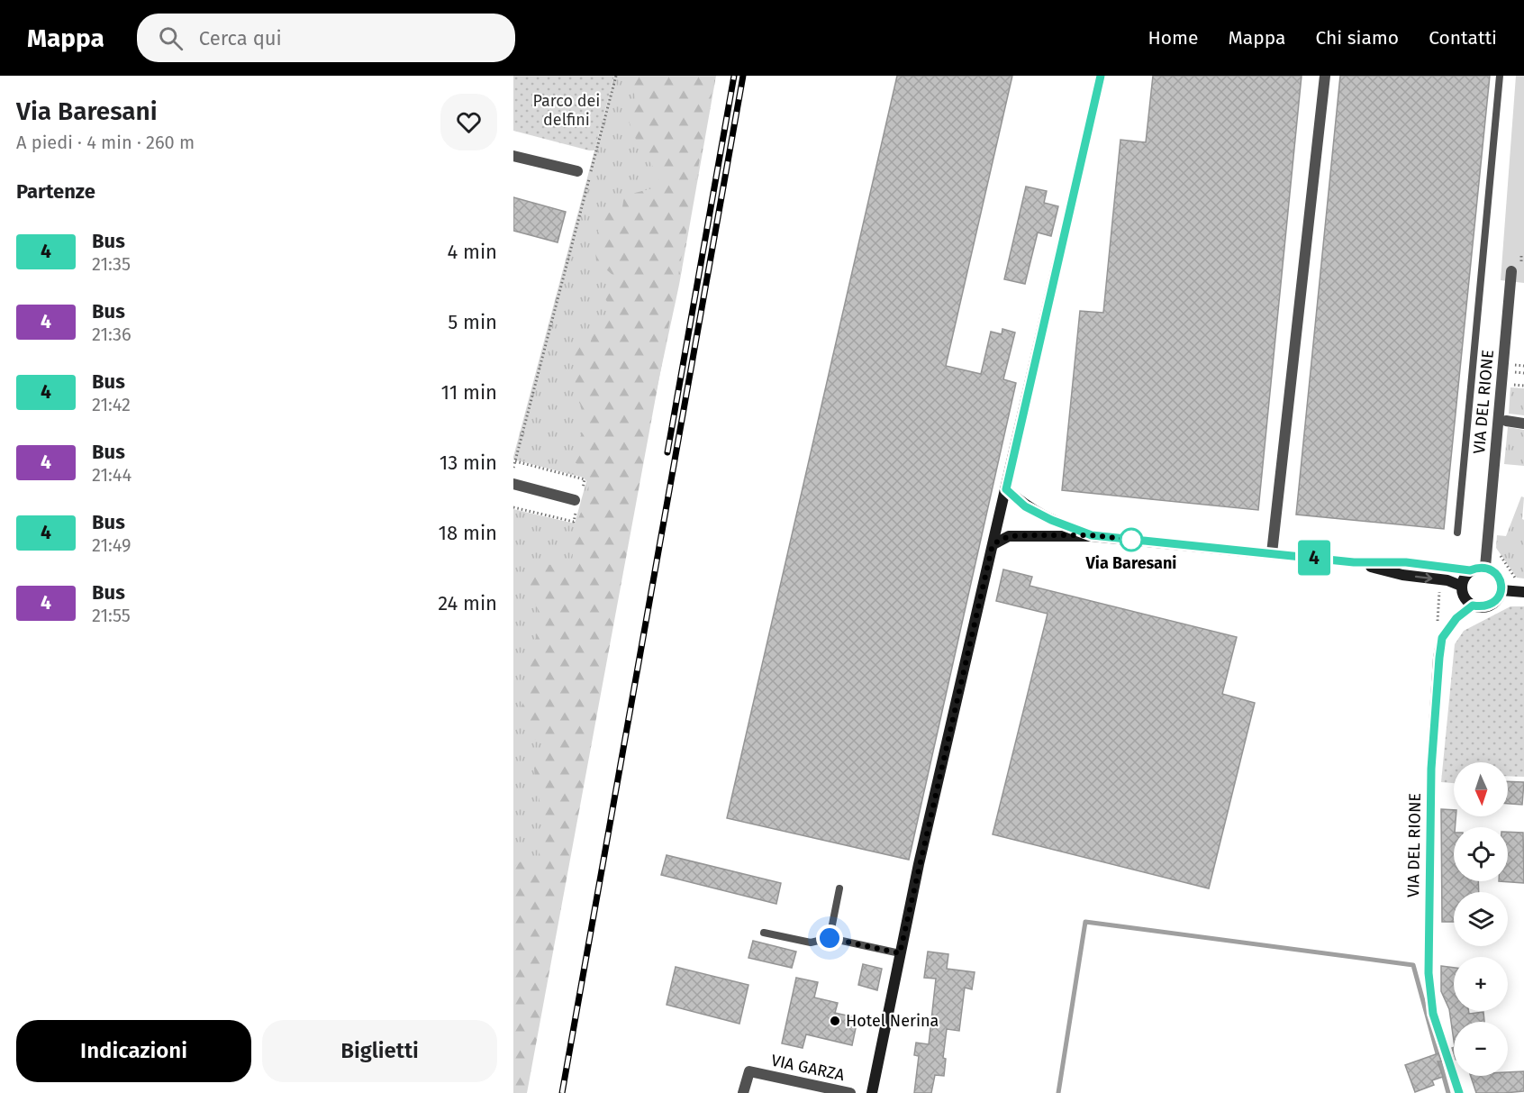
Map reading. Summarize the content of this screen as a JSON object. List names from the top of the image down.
{
  "streets": {
    "street": ["VIA DEL RIONE", "VIA GARZA"]
  },
  "parks": ["Parco dei delfini"],
  "places": ["Via Baresani", "Hotel Nerina"],
  "lines": ["bus line 4"],
  "north": "bottom",
  "page": {
    "header": "Mappa",
    "search": "Cerca qui",
    "nav": [
      "Home",
      "Mappa",
      "Chi siamo",
      "Contatti"
    ],
    "heading": [
      ["Via Baresani", "A piedi · 4 min · 260 m"],
      "Partenze"
    ],
    "on_map": "4",
    "list": [
      {
        "mark": "4",
        "name": "Bus",
        "note": "21:35",
        "value": "4 min"
      },
      {
        "mark": "4",
        "name": "Bus",
        "note": "21:36",
        "value": "5 min"
      },
      {
        "mark": "4",
        "name": "Bus",
        "note": "21:42",
        "value": "11 min"
      },
      {
        "mark": "4",
        "name": "Bus",
        "note": "21:44",
        "value": "13 min"
      },
      {
        "mark": "4",
        "name": "Bus",
        "note": "21:49",
        "value": "18 min"
      },
      {
        "mark": "4",
        "name": "Bus",
        "note": "21:55",
        "value": "24 min"
      }
    ],
    "map_buttons": ["+", "−"],
    "buttons": ["Indicazioni", "Biglietti"]
  }
}
